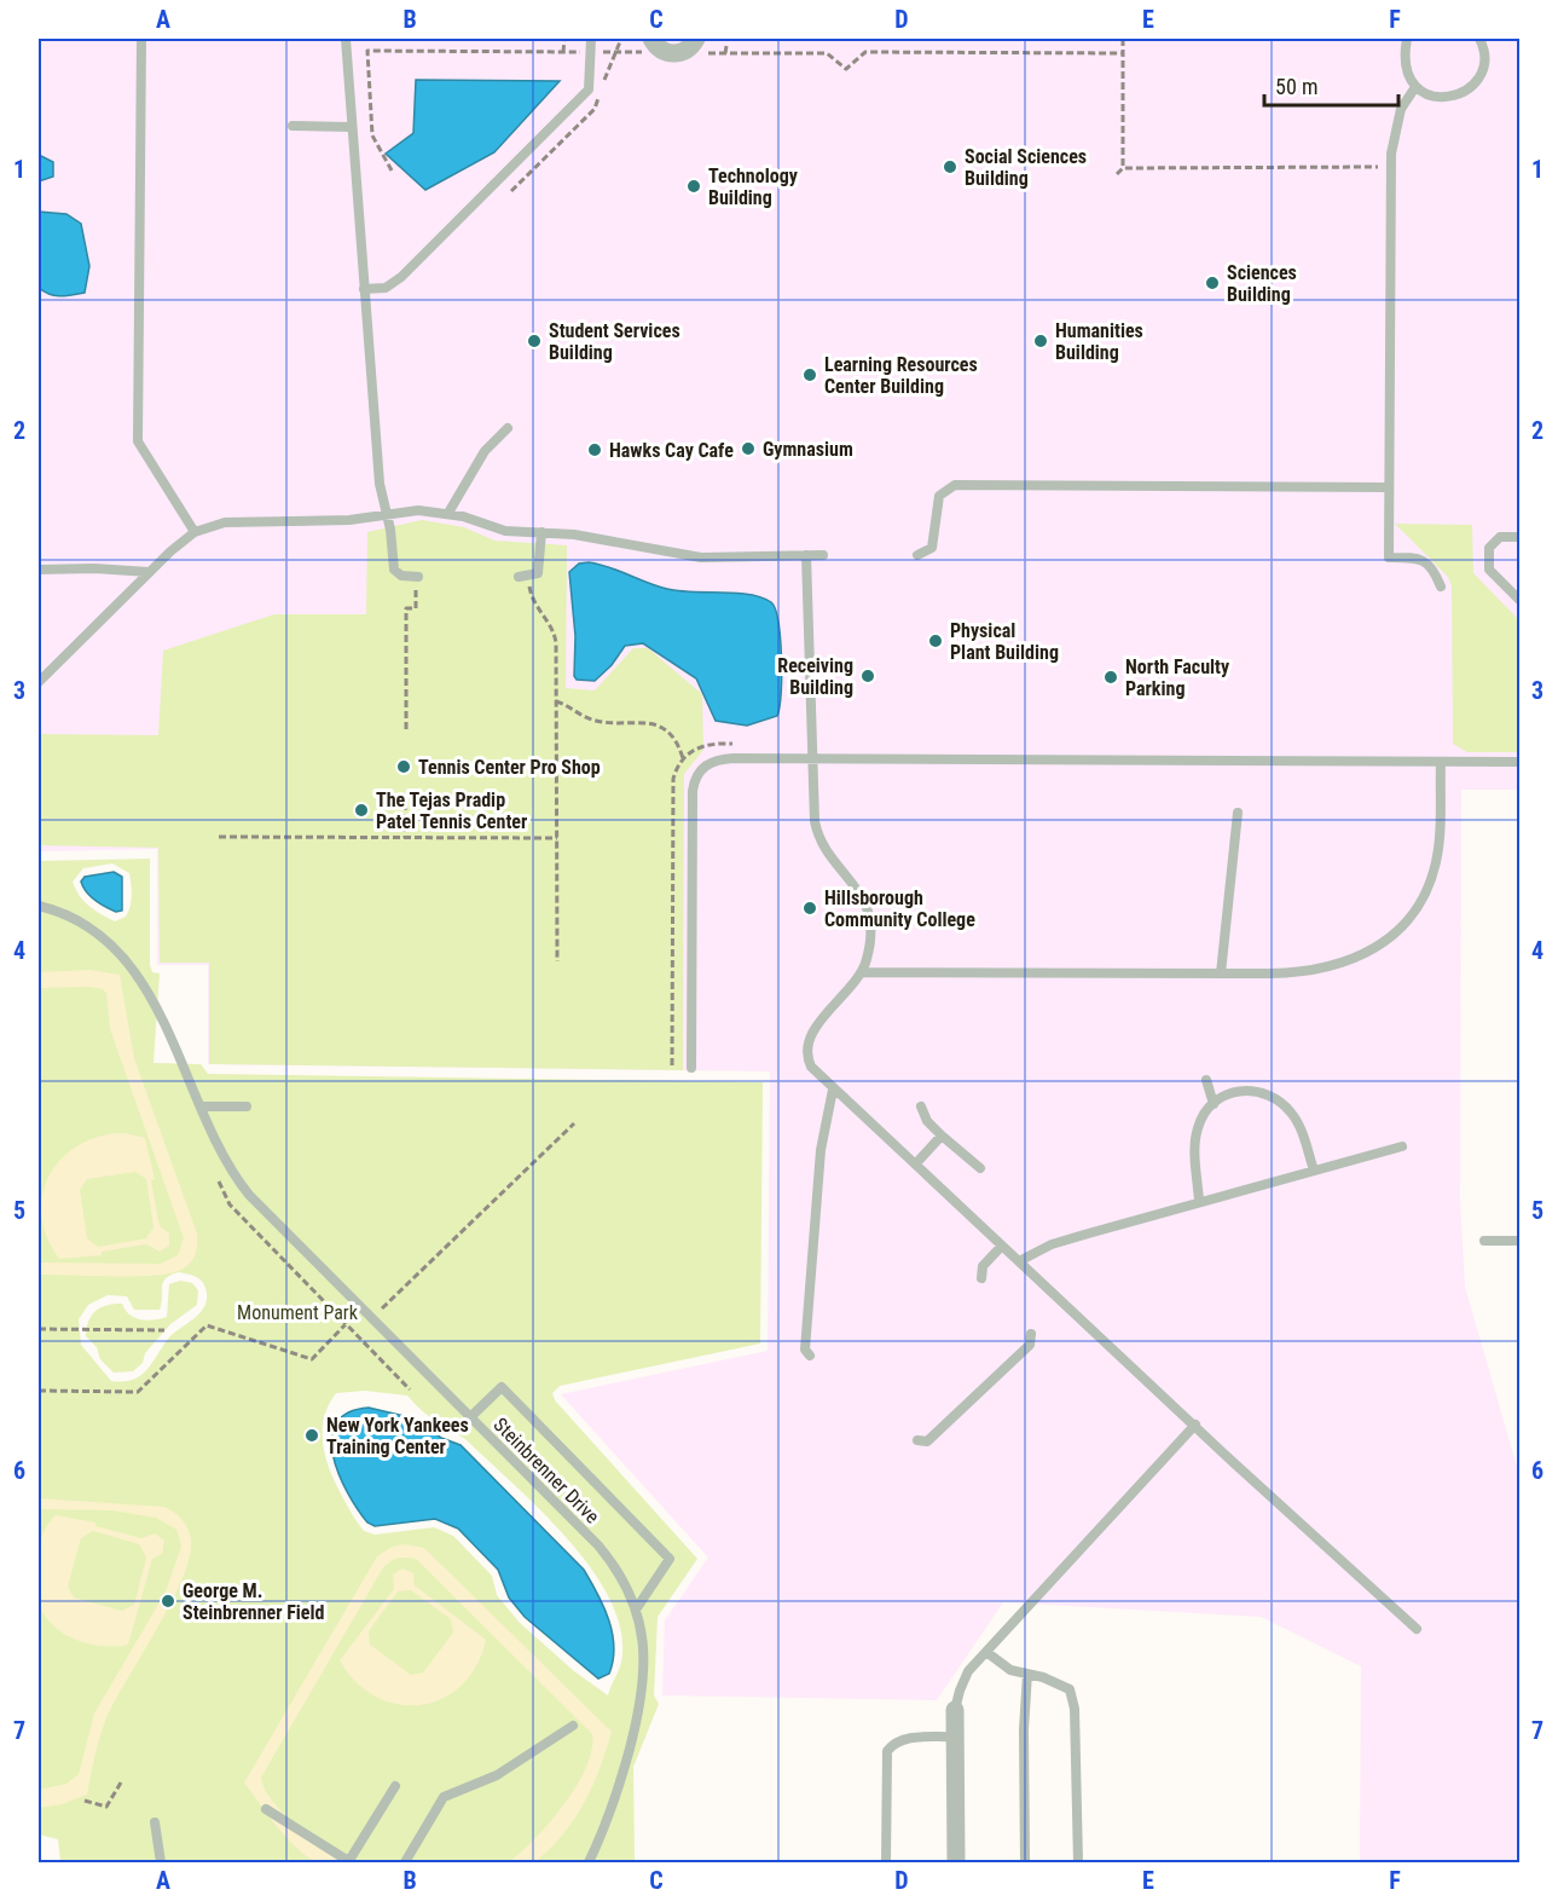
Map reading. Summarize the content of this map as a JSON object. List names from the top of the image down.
{
  "streets": {
    "lane": ["Steinbrenner Drive"]
  },
  "parks": ["Monument Park"],
  "places": [
    "Social Sciences Building",
    "Technology Building",
    "Sciences Building",
    "Student Services Building",
    "Humanities Building",
    "Learning Resources Center Building",
    "Gymnasium",
    "Hawks Cay Cafe",
    "Physical Plant Building",
    "Receiving Building",
    "North Faculty Parking",
    "Tennis Center Pro Shop",
    "The Tejas Pradip Patel Tennis Center",
    "Hillsborough Community College",
    "New York Yankees Training Center",
    "George M. Steinbrenner Field"
  ],
  "scale_bar": "50 m",
  "grid": {
    "columns": [
      "A",
      "B",
      "C",
      "D",
      "E",
      "F"
    ],
    "rows": [
      "1",
      "2",
      "3",
      "4",
      "5",
      "6",
      "7"
    ]
  }
}
